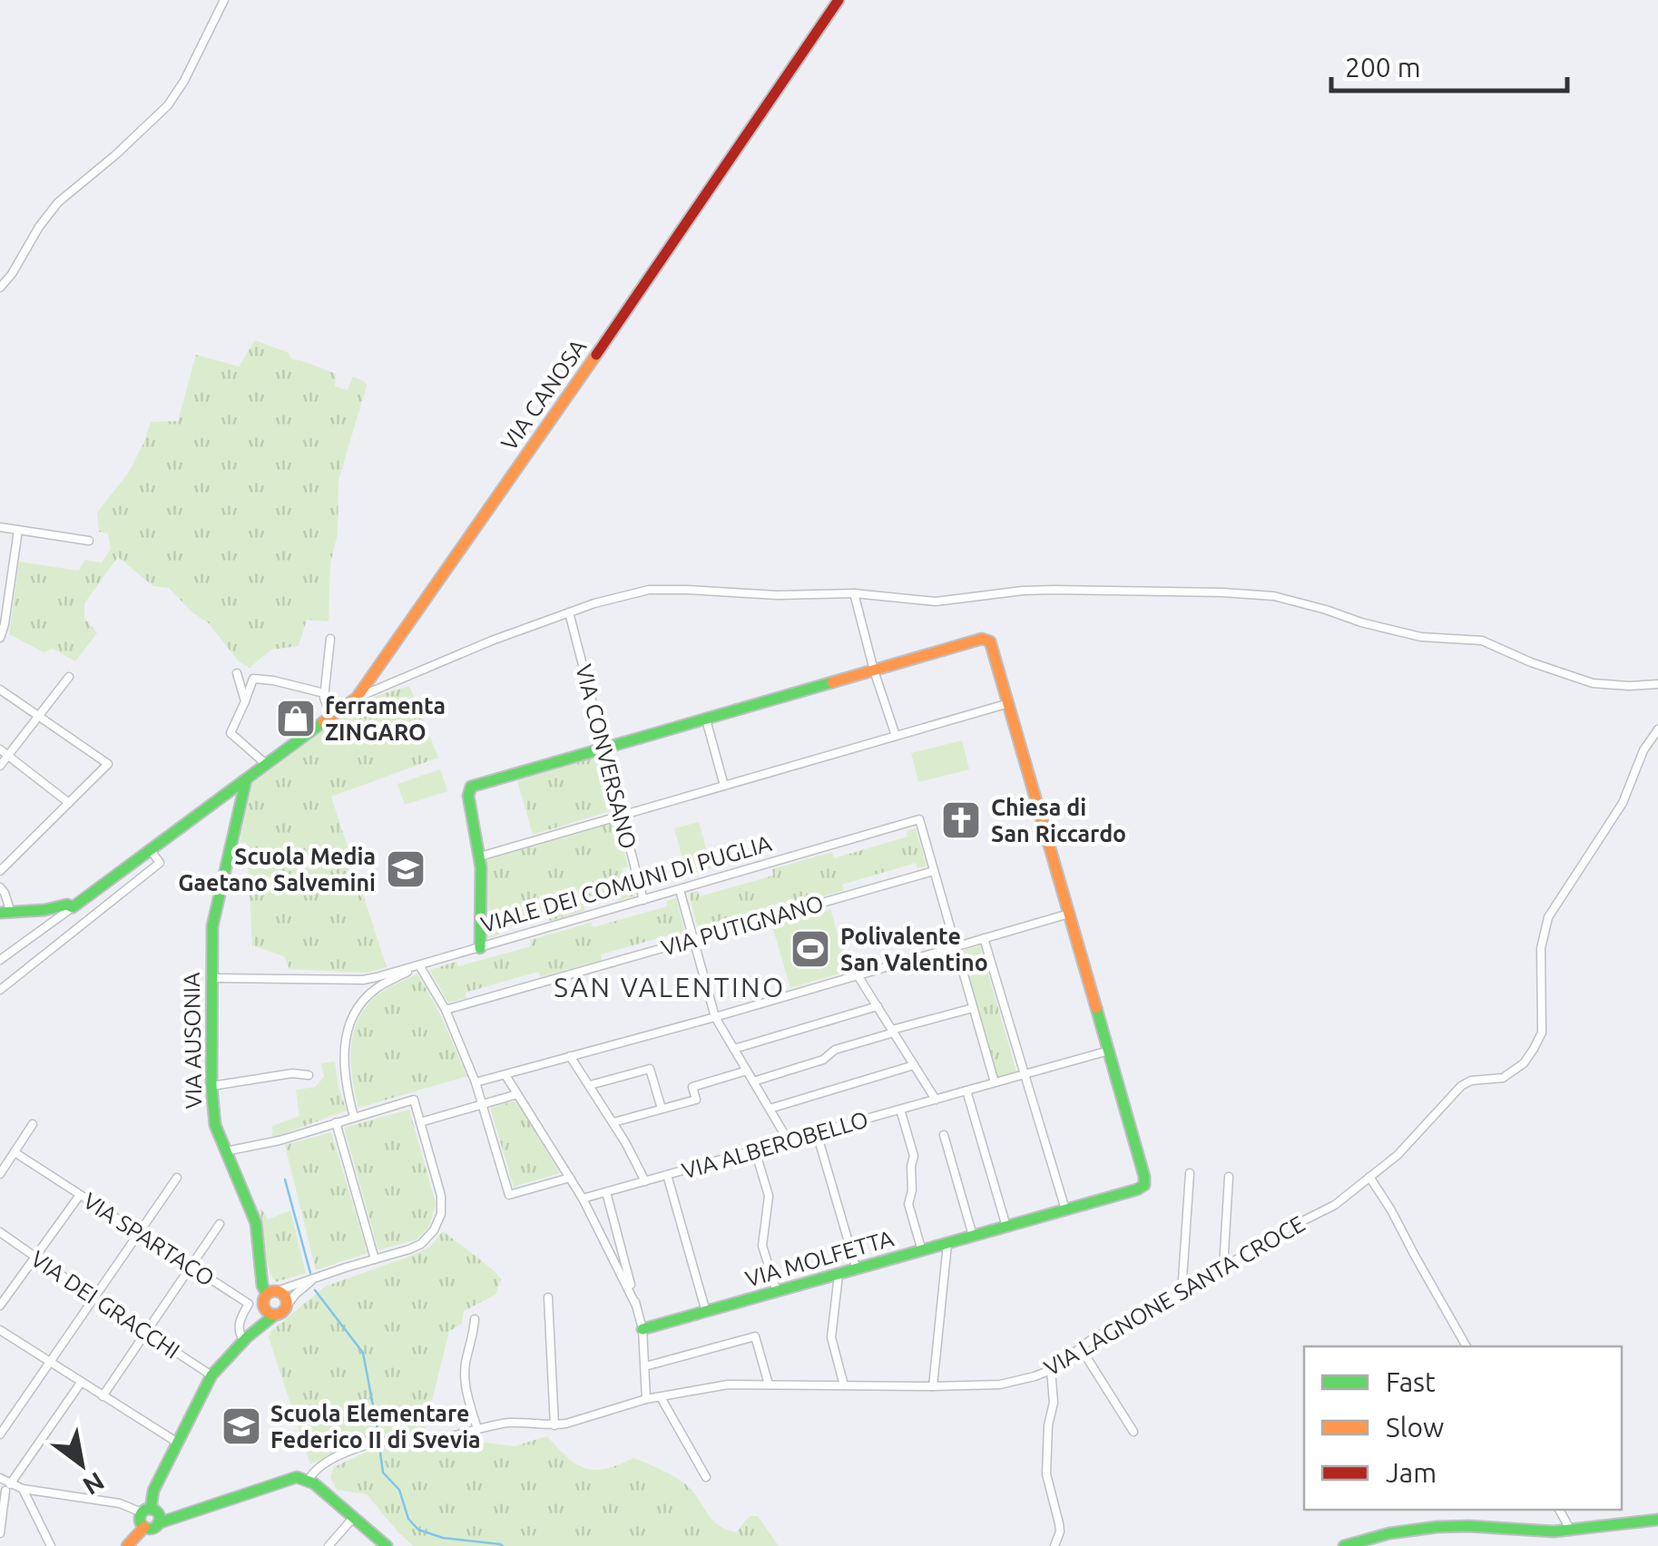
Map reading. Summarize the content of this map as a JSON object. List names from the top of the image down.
{
  "streets": {
    "main road": ["VIA CANOSA", "VIA AUSONIA", "VIA MOLFETTA"],
    "street": [
      "VIA CONVERSANO",
      "VIALE DEI COMUNI DI PUGLIA",
      "VIA PUTIGNANO",
      "VIA ALBEROBELLO",
      "VIA SPARTACO",
      "VIA LAGNONE SANTA CROCE",
      "VIA DEI GRACCHI"
    ]
  },
  "crossings": [
    ["VIA CANOSA", "VIA AUSONIA"],
    ["VIA CONVERSANO", "VIALE DEI COMUNI DI PUGLIA"],
    ["VIALE DEI COMUNI DI PUGLIA", "VIA PUTIGNANO"],
    ["VIALE DEI COMUNI DI PUGLIA", "VIA AUSONIA"],
    ["VIALE DEI COMUNI DI PUGLIA", "VIA ALBEROBELLO"]
  ],
  "districts": ["SAN VALENTINO"],
  "places": {
    "shop": ["ferramenta ZINGARO"],
    "church": ["Chiesa di San Riccardo"],
    "school or university": ["Scuola Media Gaetano Salvemini", "Scuola Elementare Federico II di Svevia"],
    "sports": ["Polivalente San Valentino"]
  },
  "legend": ["Fast", "Slow", "Jam"],
  "scale_bar": "200 m",
  "north": "bottom right"
}
